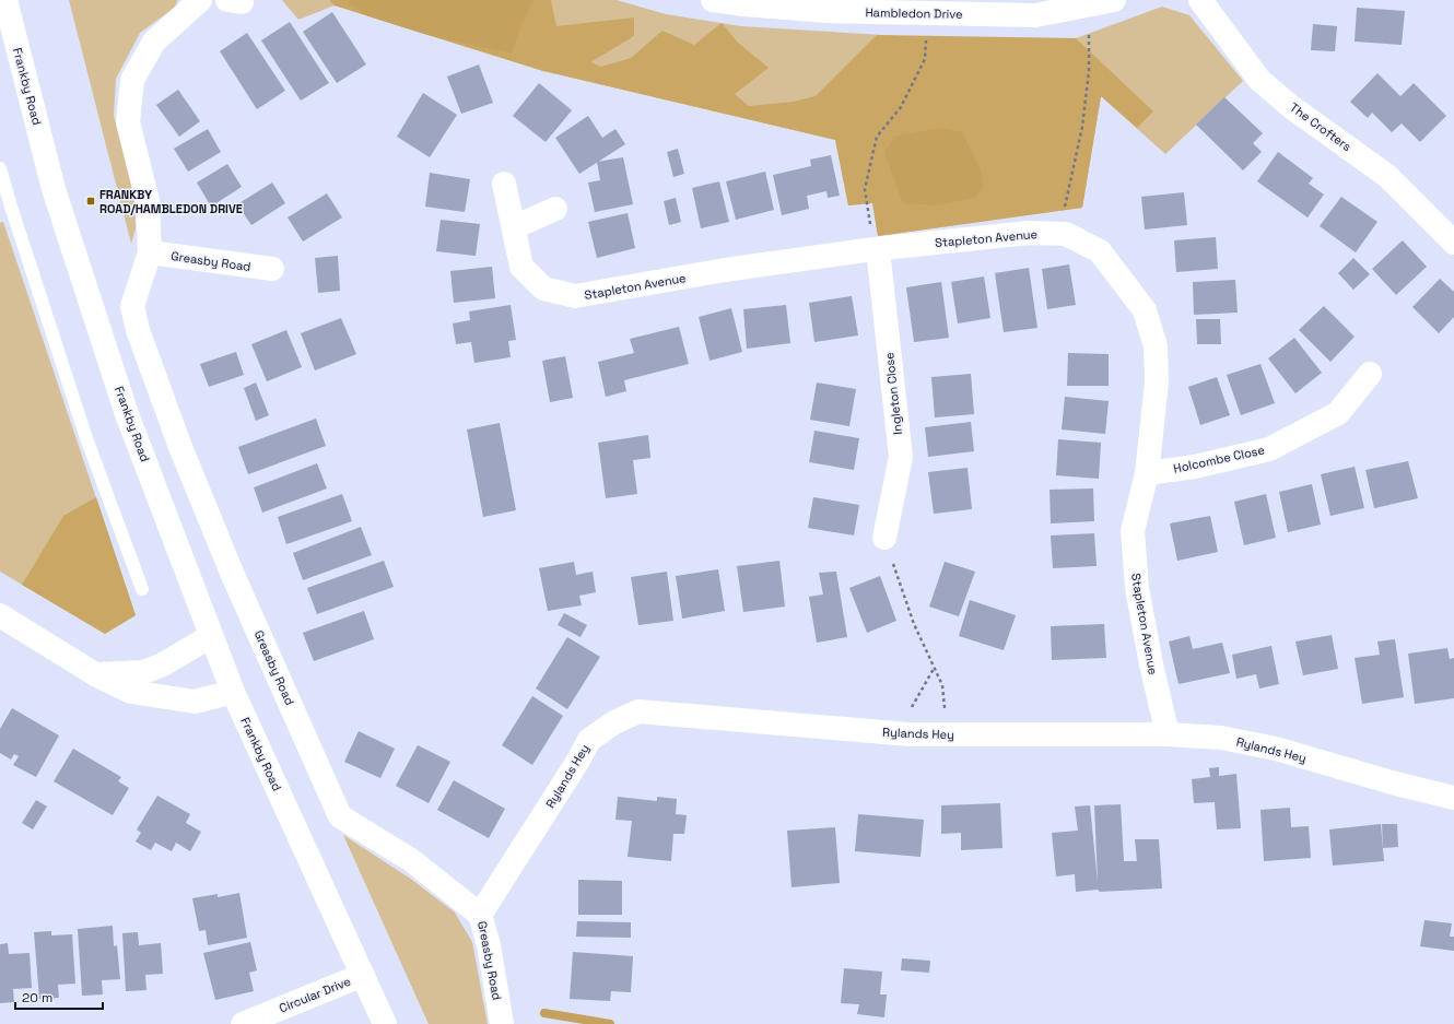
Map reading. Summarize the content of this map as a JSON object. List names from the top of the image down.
{
  "streets": {
    "street": [
      "Hambledon Drive",
      "Frankby Road",
      "The Crofters",
      "Stapleton Avenue",
      "Greasby Road",
      "Ingleton Close",
      "Holcombe Close",
      "Rylands Hey",
      "Circular Drive"
    ]
  },
  "crossings": [
    ["Frankby Road", "Circular Drive"],
    ["Stapleton Avenue", "Ingleton Close"],
    ["Stapleton Avenue", "Holcombe Close"],
    ["Stapleton Avenue", "Rylands Hey"],
    ["Greasby Road", "Rylands Hey"]
  ],
  "places": {
    "transit": ["FRANKBY ROAD/HAMBLEDON DRIVE"]
  },
  "scale_bar": "20 m"
}
